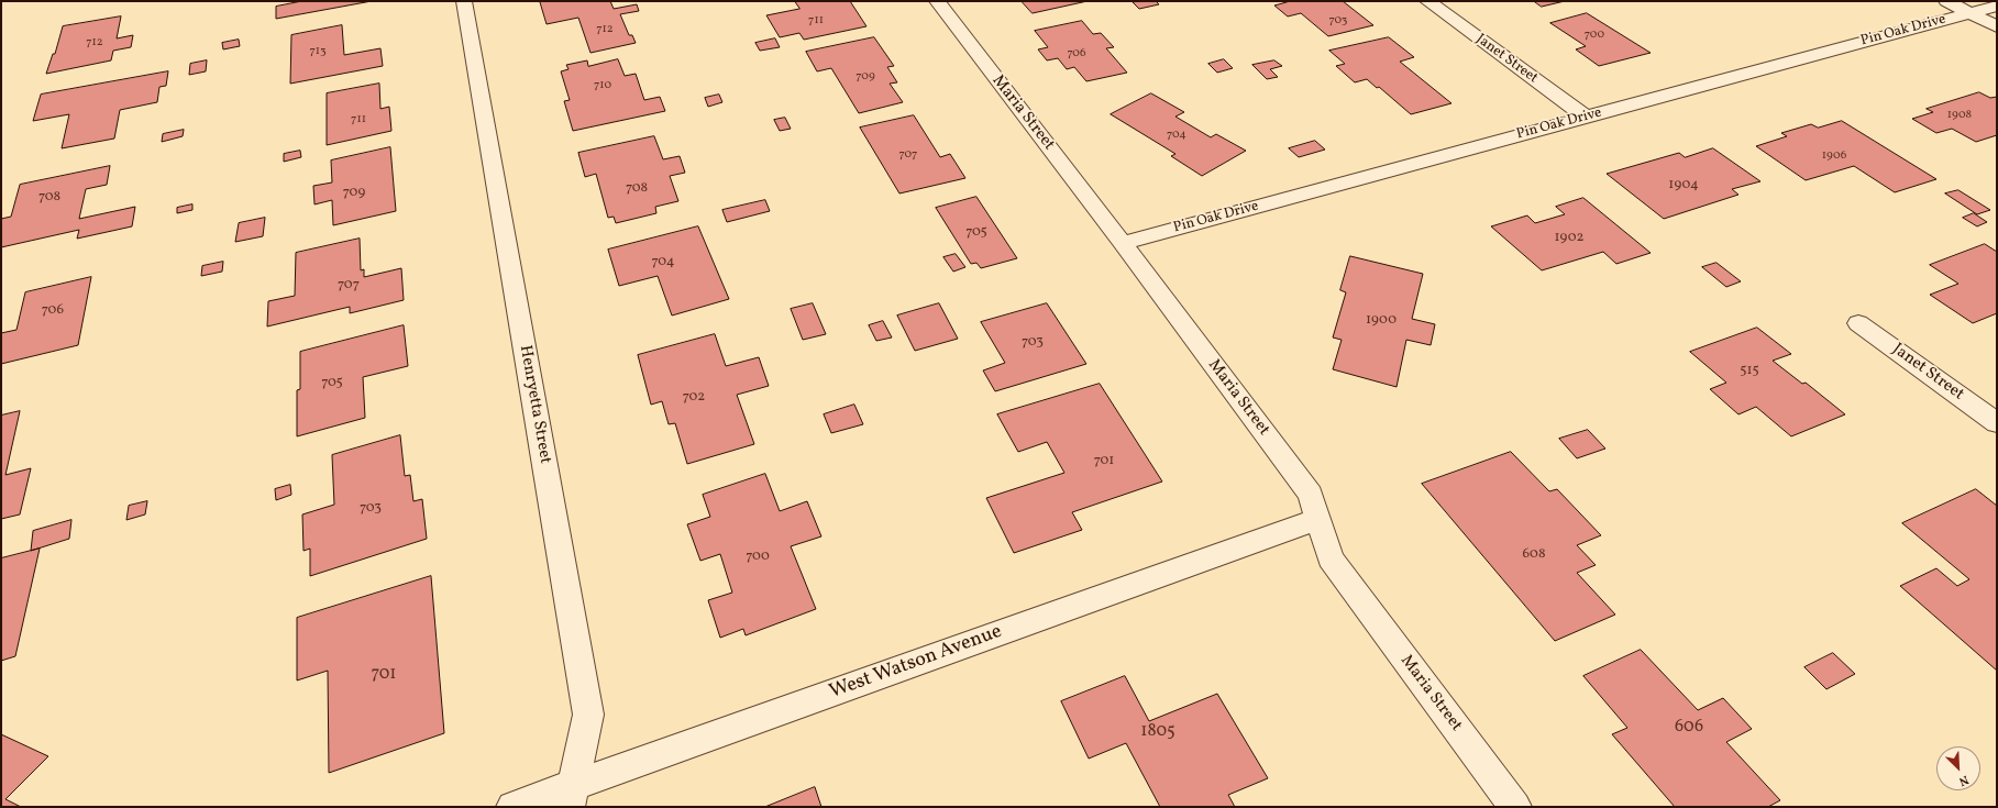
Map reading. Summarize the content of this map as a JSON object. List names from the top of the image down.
{
  "streets": {
    "street": [
      "Pin Oak Drive",
      "Janet Street",
      "Maria Street",
      "Henryetta Street",
      "West Watson Avenue"
    ]
  },
  "crossings": [
    ["Pin Oak Drive", "Janet Street"],
    ["Pin Oak Drive", "Maria Street"],
    ["Maria Street", "West Watson Avenue"],
    ["Henryetta Street", "West Watson Avenue"]
  ],
  "house_numbers": [
    "711",
    "703",
    "712",
    "700",
    "712",
    "713",
    "706",
    "709",
    "710",
    "1908",
    "711",
    "704",
    "707",
    "1906",
    "1904",
    "708",
    "709",
    "708",
    "705",
    "1902",
    "704",
    "707",
    "706",
    "1900",
    "703",
    "515",
    "705",
    "702",
    "701",
    "703",
    "608",
    "700",
    "701",
    "606",
    "1805"
  ],
  "north": "bottom right"
}
